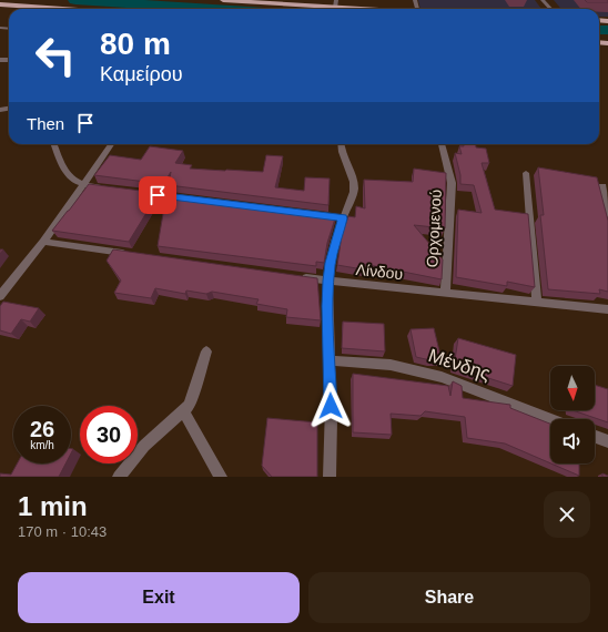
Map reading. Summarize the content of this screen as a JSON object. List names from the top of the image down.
{
  "streets": {
    "street": ["Ορχομενού", "Λίνδου", "Μένδης"]
  },
  "crossings": [
    ["Ορχομενού", "Λίνδου"]
  ],
  "north": "bottom",
  "page": {
    "turn": ["80 m", "Καμείρου"],
    "then": "Then",
    "speed": "26 km/h",
    "limit": "30",
    "heading": ["1 min", "170 m · 10:43"],
    "buttons": ["Exit", "Share"]
  }
}
